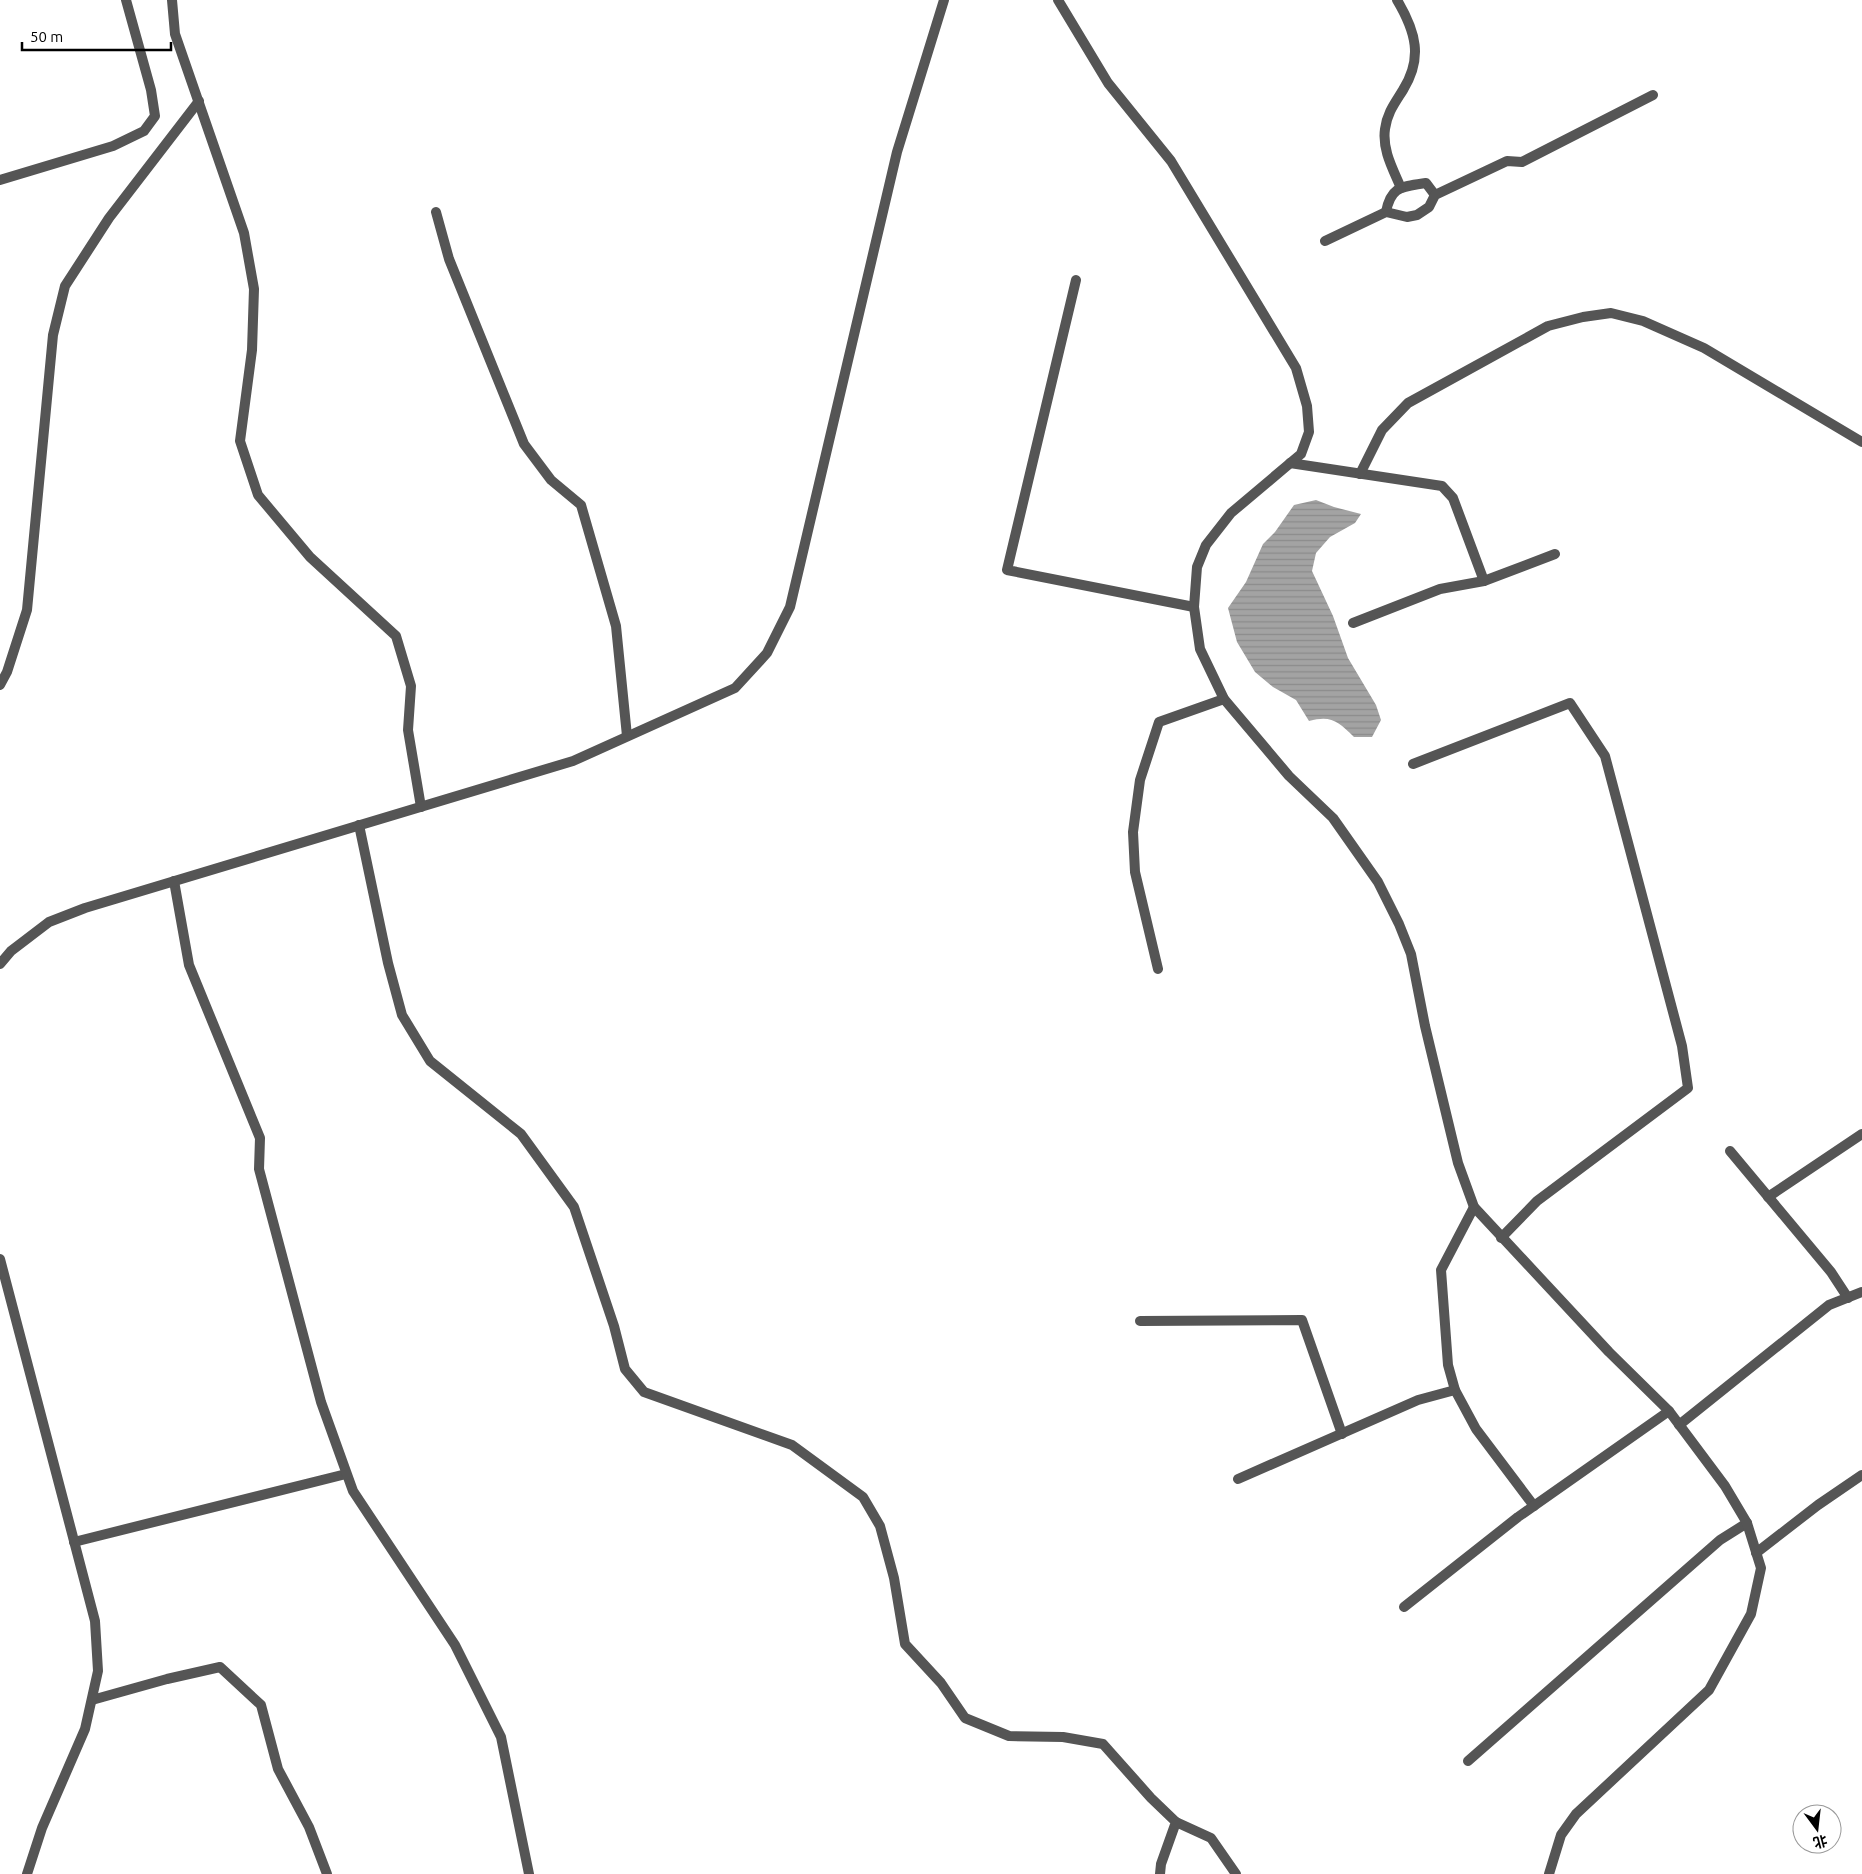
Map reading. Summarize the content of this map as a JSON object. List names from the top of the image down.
{
  "scale_bar": "50 m",
  "north": "bottom"
}
